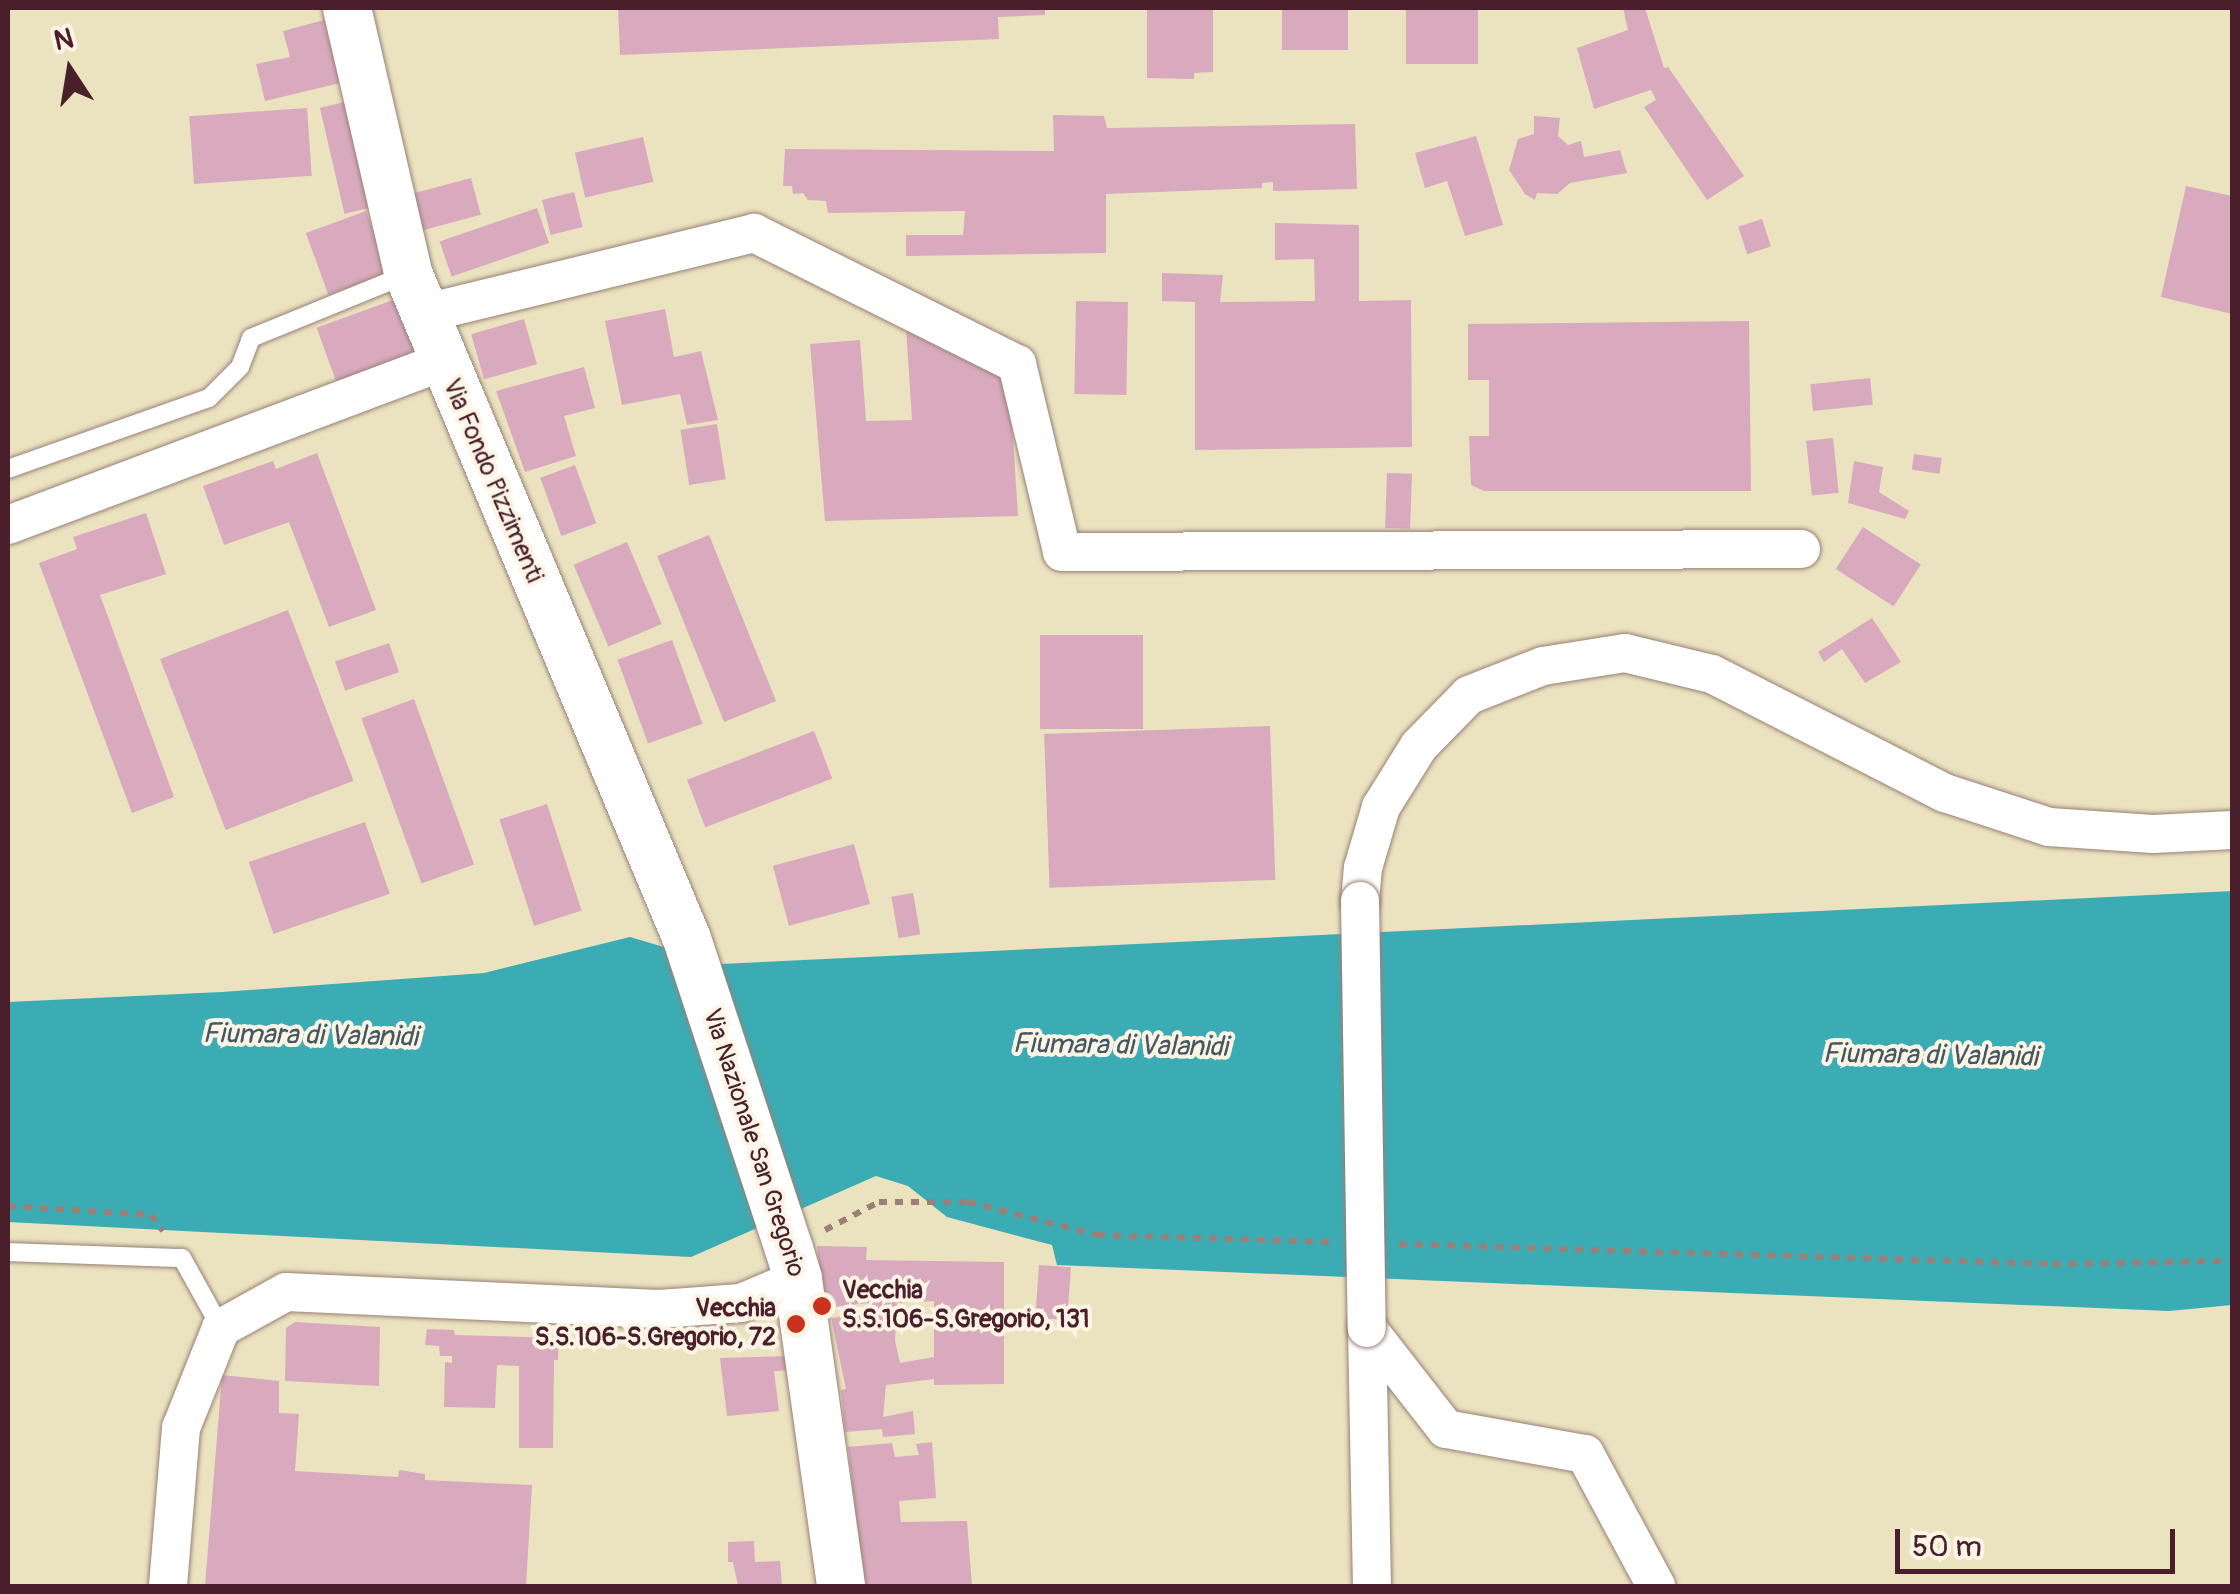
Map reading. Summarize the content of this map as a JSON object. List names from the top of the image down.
{
  "streets": {
    "street": ["Via Fondo Pizzimenti", "Via Nazionale San Gregorio"]
  },
  "crossings": [
    ["Via Fondo Pizzimenti", "Via Nazionale San Gregorio"]
  ],
  "water": ["Fiumara di Valanidi"],
  "places": ["Vecchia S.S.106-S.Gregorio, 131", "Vecchia S.S.106-S.Gregorio, 72"],
  "scale_bar": "50 m",
  "north": "top"
}
